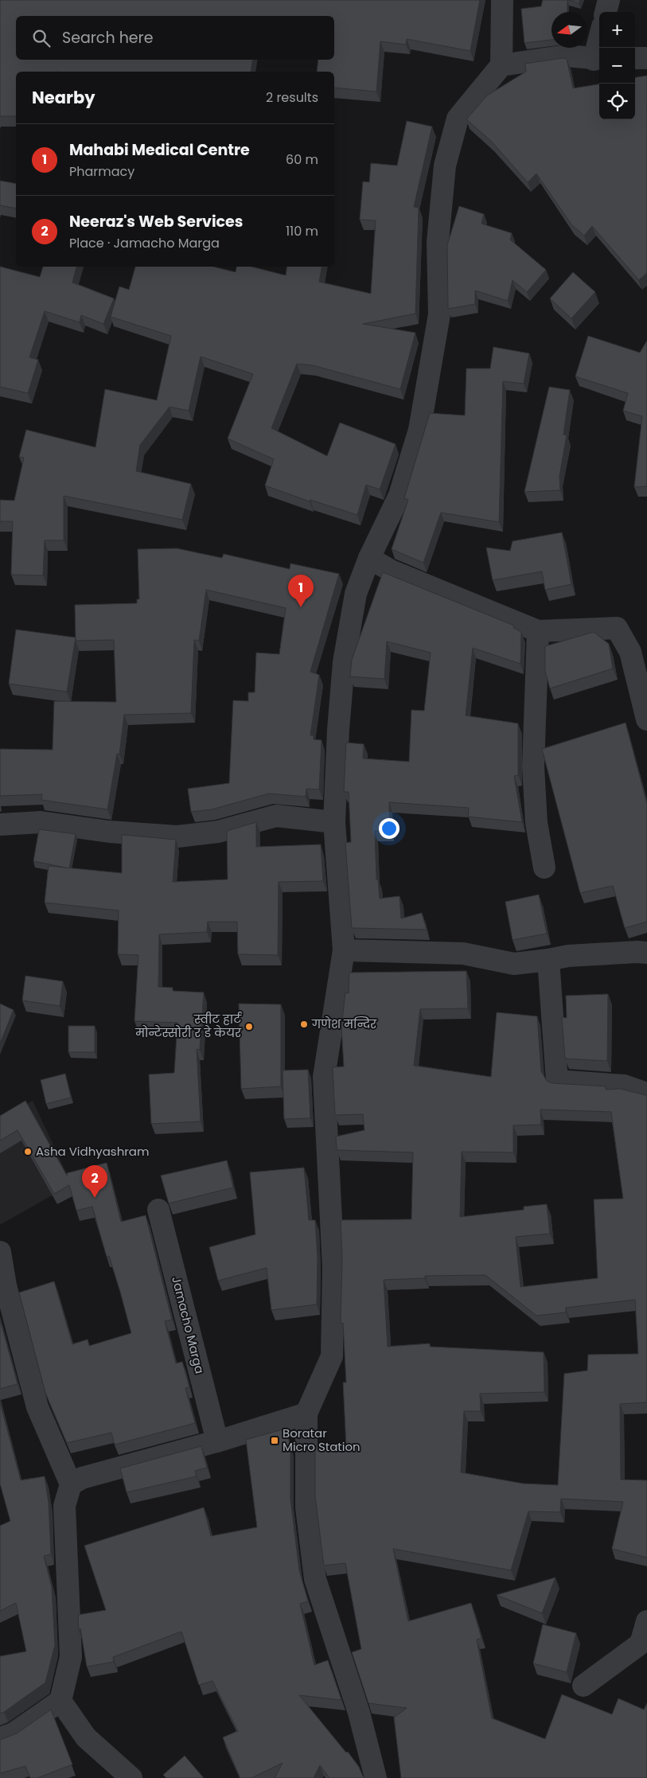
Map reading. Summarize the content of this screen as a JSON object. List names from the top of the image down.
{
  "streets": {
    "street": ["Jamacho Marga"]
  },
  "places": {
    "other": ["गणेश मन्दिर", "स्वीट हार्ट मोन्टेस्सोरी र डे केयर", "Asha Vidhyashram"],
    "transit": ["Boratar Micro Station"]
  },
  "north": "left",
  "page": {
    "map_buttons": ["+", "−"],
    "search": "Search here",
    "heading": ["Nearby", "2 results"],
    "list": [
      {
        "mark": "1",
        "name": "Mahabi Medical Centre",
        "note": "Pharmacy",
        "value": "60 m"
      },
      {
        "mark": "2",
        "name": "Neeraz's Web Services",
        "note": "Place · Jamacho Marga",
        "value": "110 m"
      }
    ],
    "pins": ["1", "2"]
  }
}
